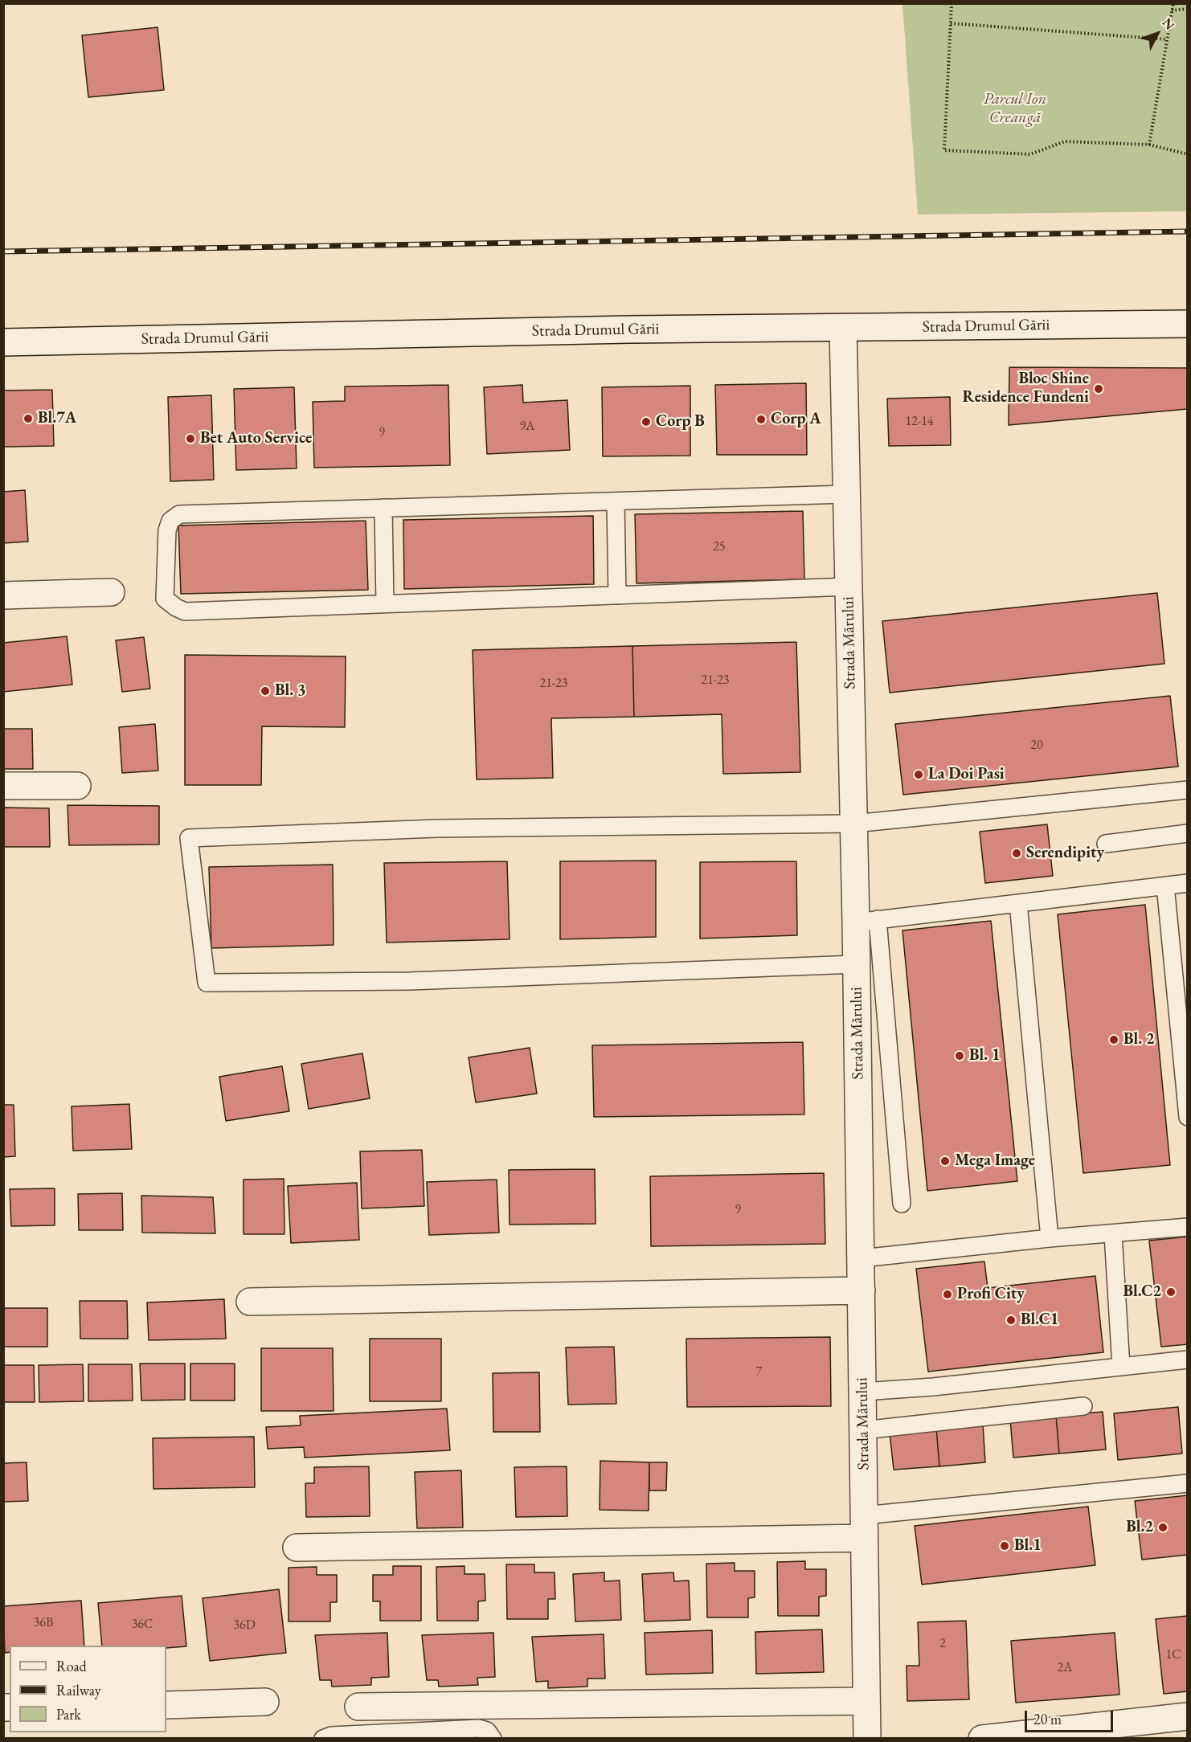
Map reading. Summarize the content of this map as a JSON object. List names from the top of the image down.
{
  "streets": {
    "street": ["Strada Drumul Gării", "Strada Mărului"]
  },
  "crossings": [
    ["Strada Drumul Gării", "Strada Mărului"]
  ],
  "parks": ["Parcul Ion Creangă"],
  "places": [
    "Bloc Shine Residence Fundeni",
    "Bl.7A",
    "Corp A",
    "Corp B",
    "Bet Auto Service",
    "Bl. 3",
    "La Doi Pasi",
    "Serendipity",
    "Bl. 2",
    "Bl. 1",
    "Mega Image",
    "Bl.C2",
    "Profi City",
    "Bl.C1",
    "Bl.2",
    "Bl.1"
  ],
  "house_numbers": [
    "12-14",
    "9A",
    "9",
    "25",
    "21-23",
    "21-23",
    "20",
    "9",
    "7",
    "36B",
    "36C",
    "36D",
    "2",
    "1C",
    "2A"
  ],
  "legend": ["Road", "Railway", "Park"],
  "scale_bar": "20 m",
  "north": "top right"
}
